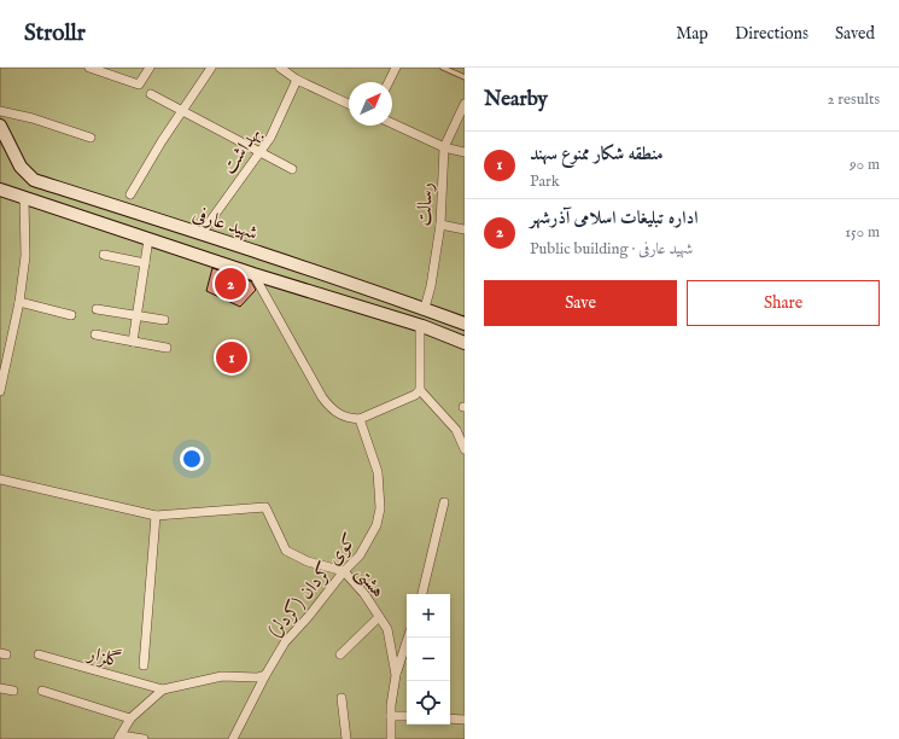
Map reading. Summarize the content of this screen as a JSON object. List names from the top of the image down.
{
  "streets": {
    "street": [
      "بهداشت",
      "رسالت",
      "شهید عارفی",
      "هشتی",
      "کوی کردان (کردلر)",
      "گلزار"
    ]
  },
  "crossings": [
    ["بهداشت", "شهید عارفی"],
    ["رسالت", "شهید عارفی"],
    ["هشتی", "کوی کردان (کردلر)"]
  ],
  "north": "top right",
  "page": {
    "header": "Strollr",
    "nav": ["Map", "Directions", "Saved"],
    "heading": ["Nearby", "2 results"],
    "list": [
      {
        "mark": "1",
        "name": "منطقه شکار ممنوع سهند",
        "note": "Park",
        "value": "90 m"
      },
      {
        "mark": "2",
        "name": "اداره تبلیغات اسلامی آذرشهر",
        "note": "Public building · شهید عارفی",
        "value": "150 m"
      }
    ],
    "pins": ["2", "1"],
    "buttons": ["Save", "Share"],
    "map_buttons": ["+", "−"]
  }
}
